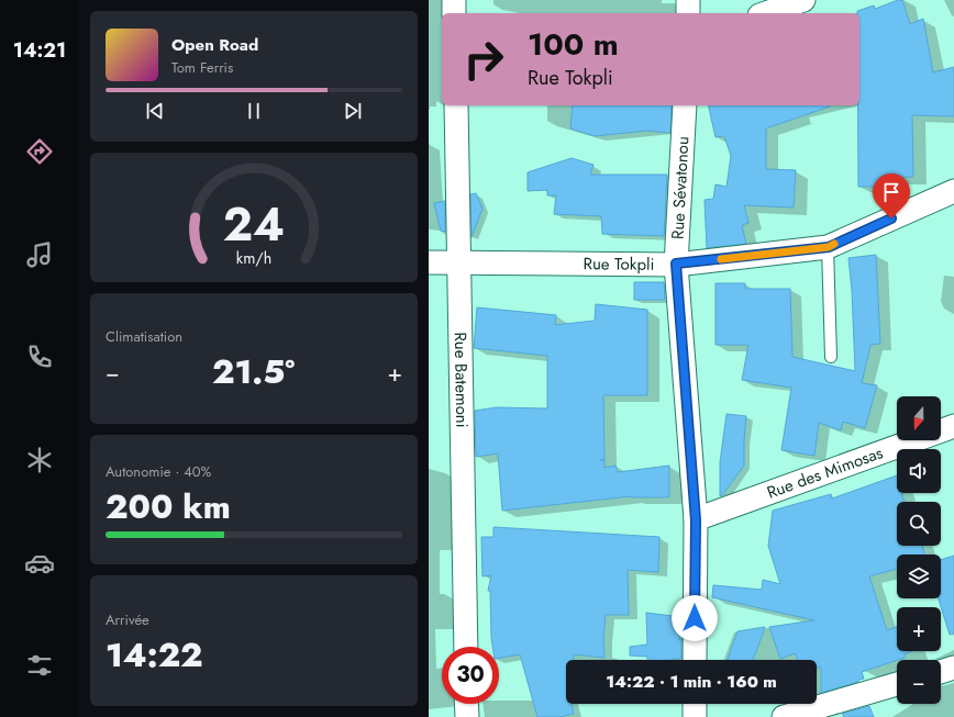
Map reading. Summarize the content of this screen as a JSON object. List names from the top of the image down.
{
  "streets": {
    "street": [
      "Rue Sévatonou",
      "Rue Tokpli",
      "Rue Batemoni",
      "Rue des Mimosas"
    ]
  },
  "crossings": [
    ["Rue Sévatonou", "Rue Tokpli"],
    ["Rue Sévatonou", "Rue des Mimosas"],
    ["Rue Tokpli", "Rue Batemoni"]
  ],
  "north": "bottom",
  "page": {
    "tabs": "14:21",
    "turn": ["100 m", "Rue Tokpli"],
    "song": ["Open Road", "Tom Ferris"],
    "tile": [
      "Climatisation",
      ["Autonomie · 40%", "200 km"],
      ["Arrivée", "14:22"]
    ],
    "heat": ["−", "21.5°", "+"],
    "map_buttons": ["+", "−"],
    "limit": "30",
    "trip": "14:22 · 1 min · 160 m",
    "gauge": ["24", "km/h"]
  }
}
